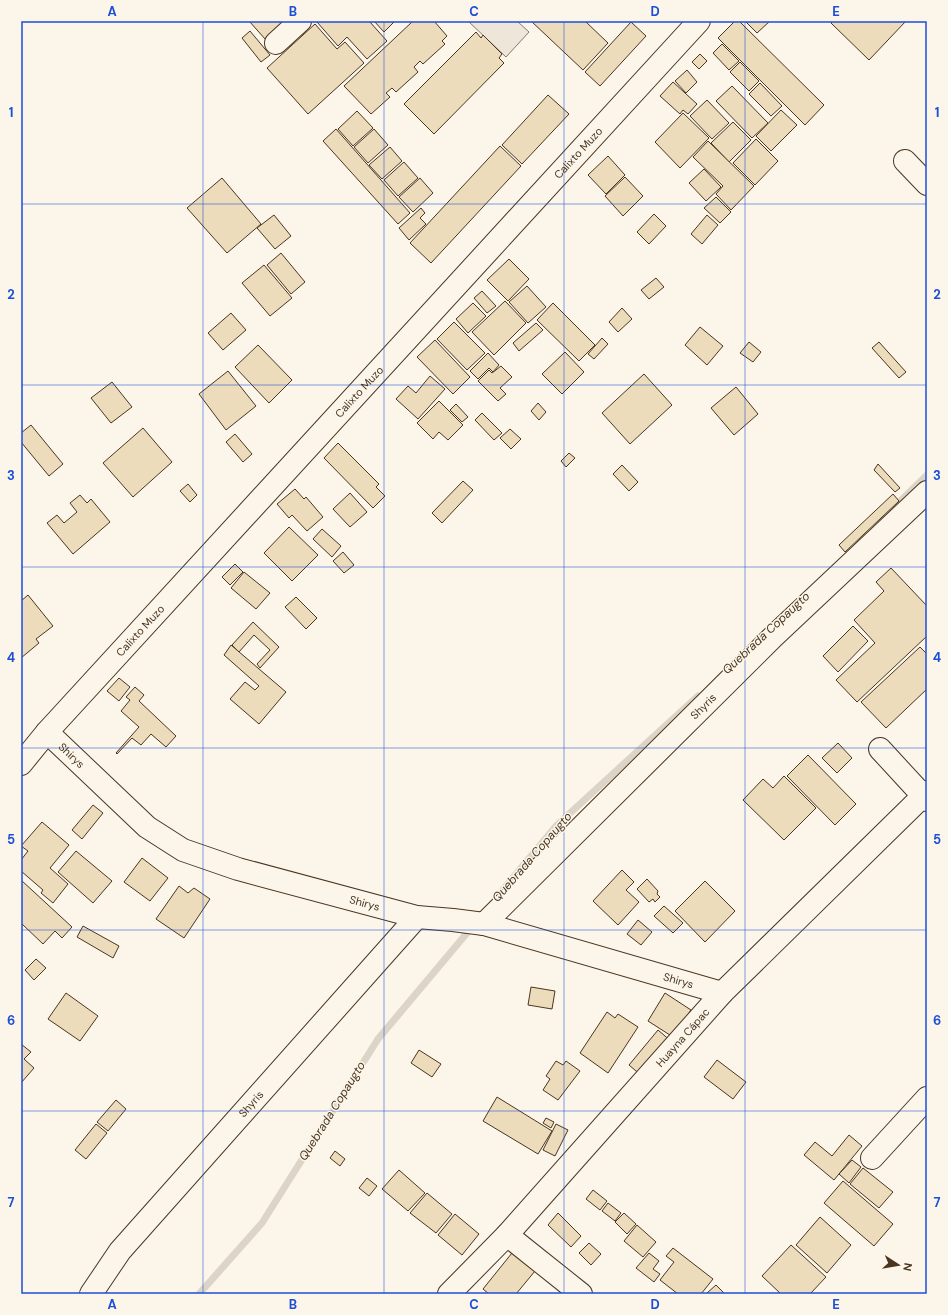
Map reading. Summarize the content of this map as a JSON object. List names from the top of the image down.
{
  "streets": {
    "street": [
      "Calixto Muzo",
      "Shyris",
      "Shirys",
      "Huayna Cápac"
    ]
  },
  "crossings": [
    ["Calixto Muzo", "Shirys"],
    ["Shyris", "Shirys"],
    ["Shirys", "Huayna Cápac"]
  ],
  "water": ["Quebrada Copaugto"],
  "north": "right",
  "grid": {
    "columns": [
      "A",
      "B",
      "C",
      "D",
      "E"
    ],
    "rows": [
      "1",
      "2",
      "3",
      "4",
      "5",
      "6",
      "7"
    ]
  }
}
